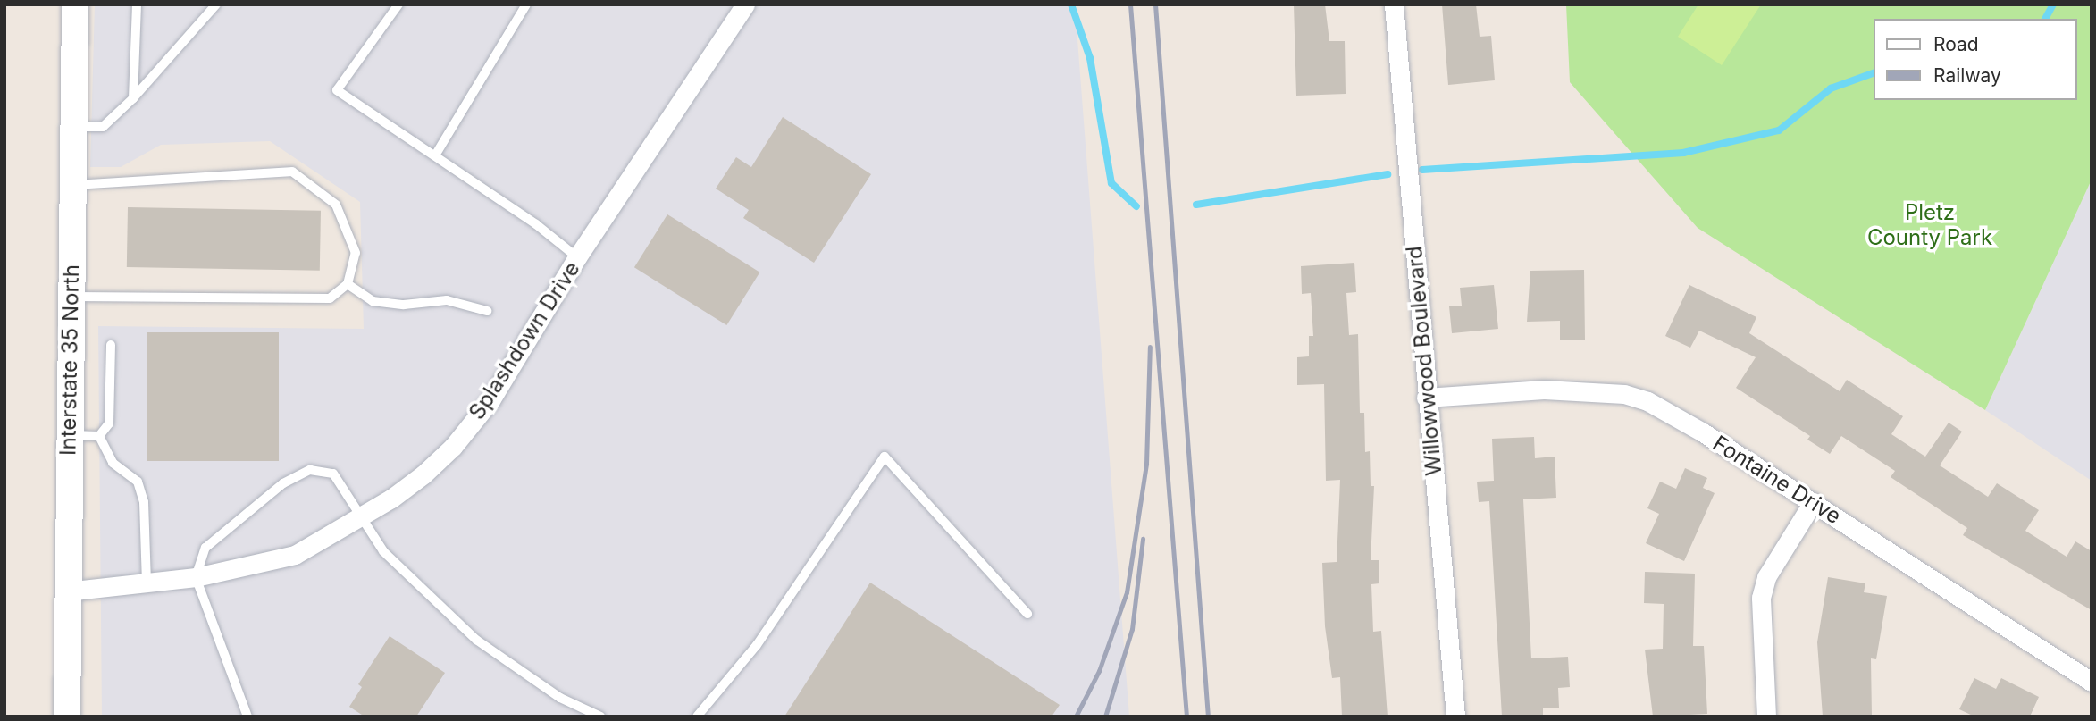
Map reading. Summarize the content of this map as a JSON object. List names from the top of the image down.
{
  "streets": {
    "main road": ["Interstate 35 North"],
    "street": ["Splashdown Drive", "Willowwood Boulevard", "Fontaine Drive"]
  },
  "crossings": [
    ["Splashdown Drive", "Interstate 35 North"],
    ["Willowwood Boulevard", "Fontaine Drive"]
  ],
  "parks": ["Pletz County Park"],
  "legend": ["Road", "Railway"]
}
